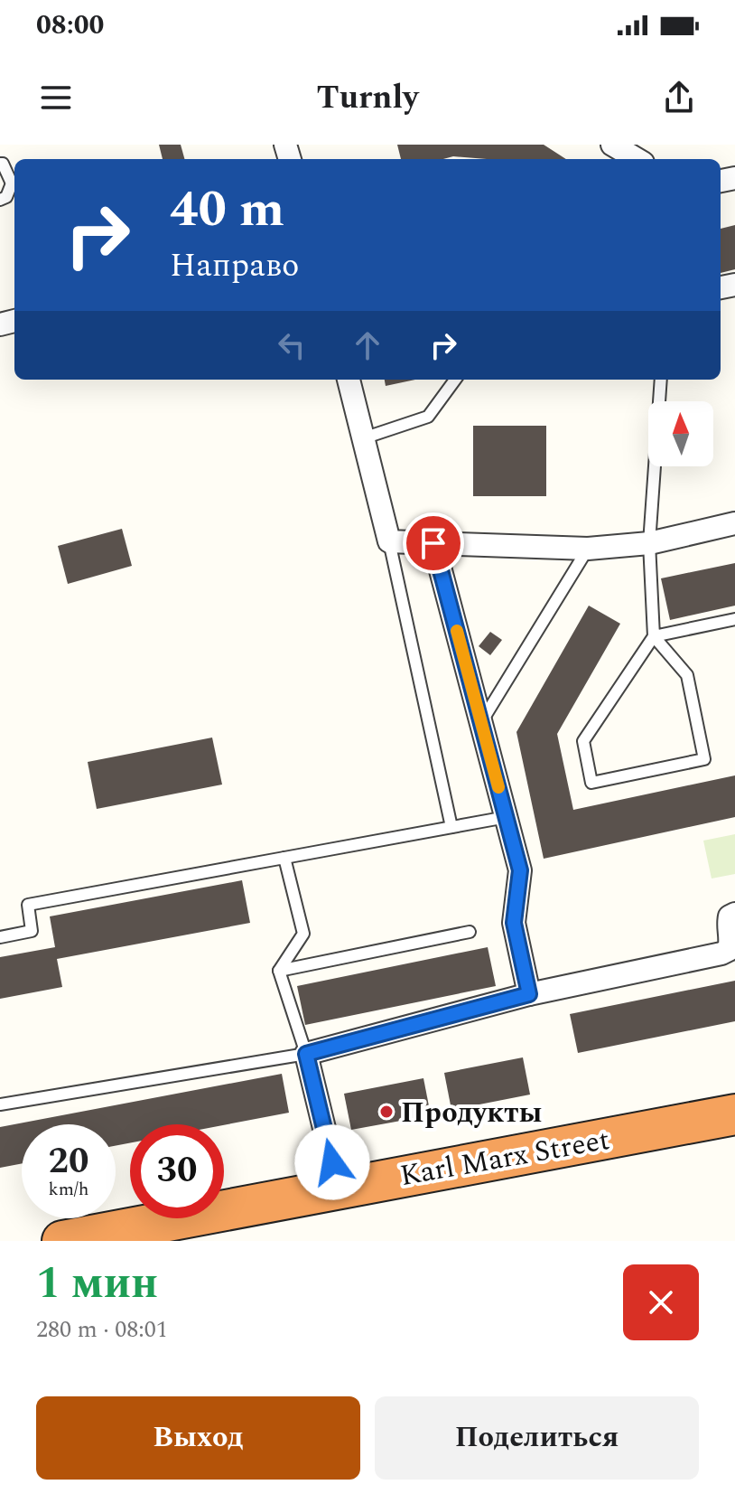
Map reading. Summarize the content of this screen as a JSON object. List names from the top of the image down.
{
  "streets": {
    "highway": ["Karl Marx Street"]
  },
  "places": ["Продукты"],
  "north": "top",
  "page": {
    "status": "08:00",
    "header": "Turnly",
    "turn": ["40 m", "Направо"],
    "speed": "20 km/h",
    "limit": "30",
    "heading": ["1 мин", "280 m · 08:01"],
    "buttons": ["Выход", "Поделиться"]
  }
}
